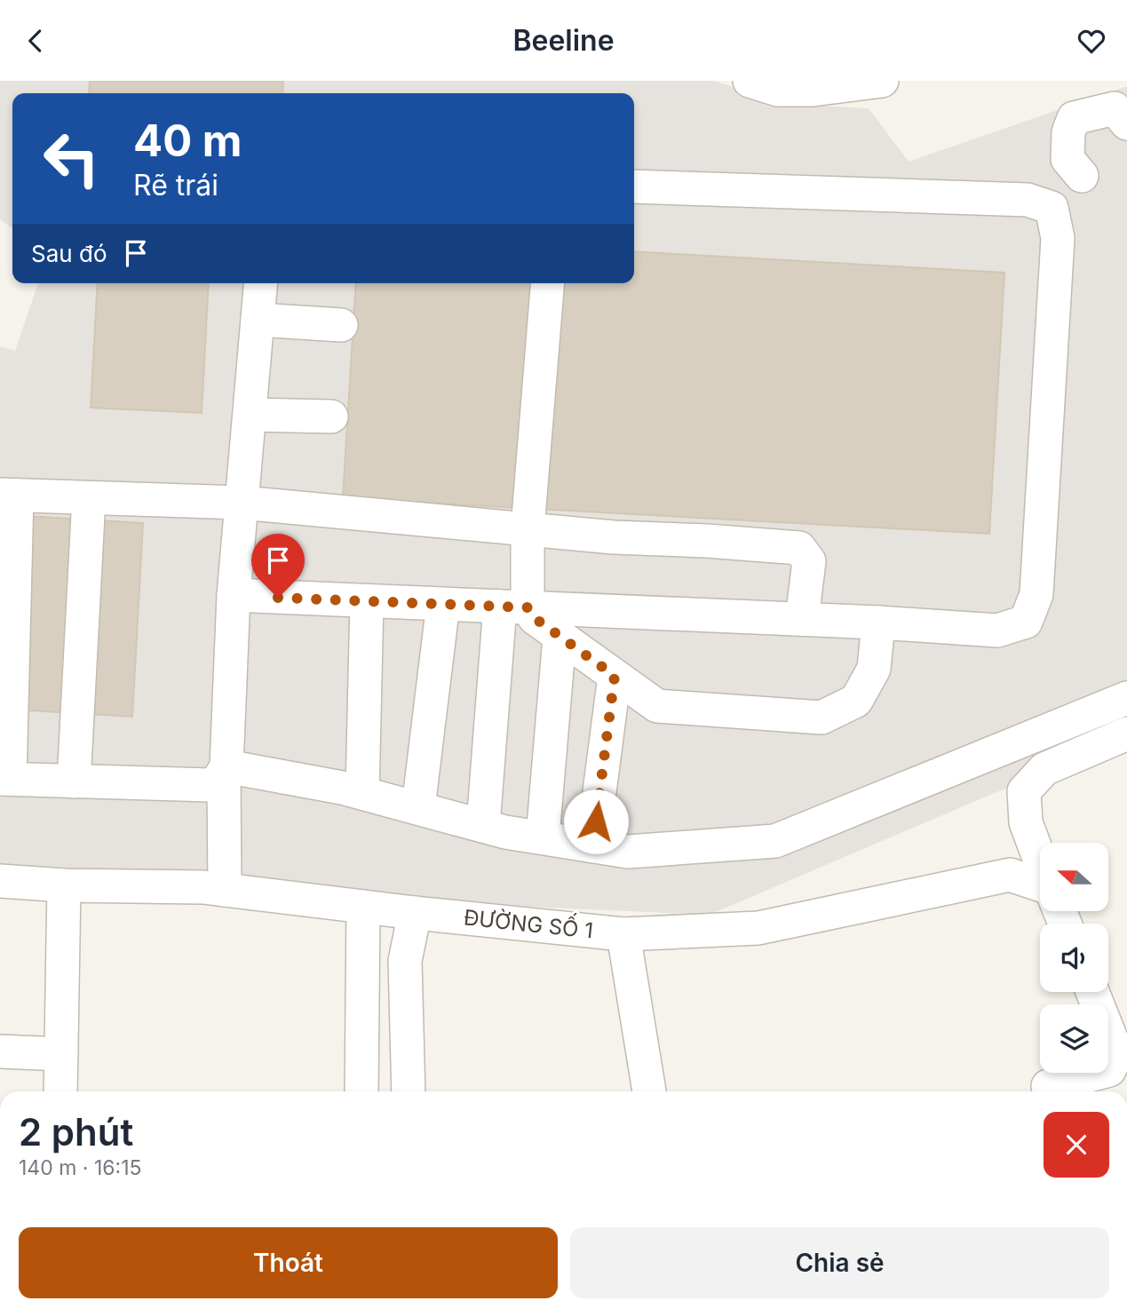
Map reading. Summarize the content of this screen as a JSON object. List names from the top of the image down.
{
  "streets": {
    "street": ["ĐƯỜNG SỐ 1"]
  },
  "north": "left",
  "page": {
    "header": "Beeline",
    "turn": ["40 m", "Rẽ trái"],
    "then": "Sau đó",
    "heading": ["2 phút", "140 m · 16:15"],
    "buttons": ["Thoát", "Chia sẻ"]
  }
}
